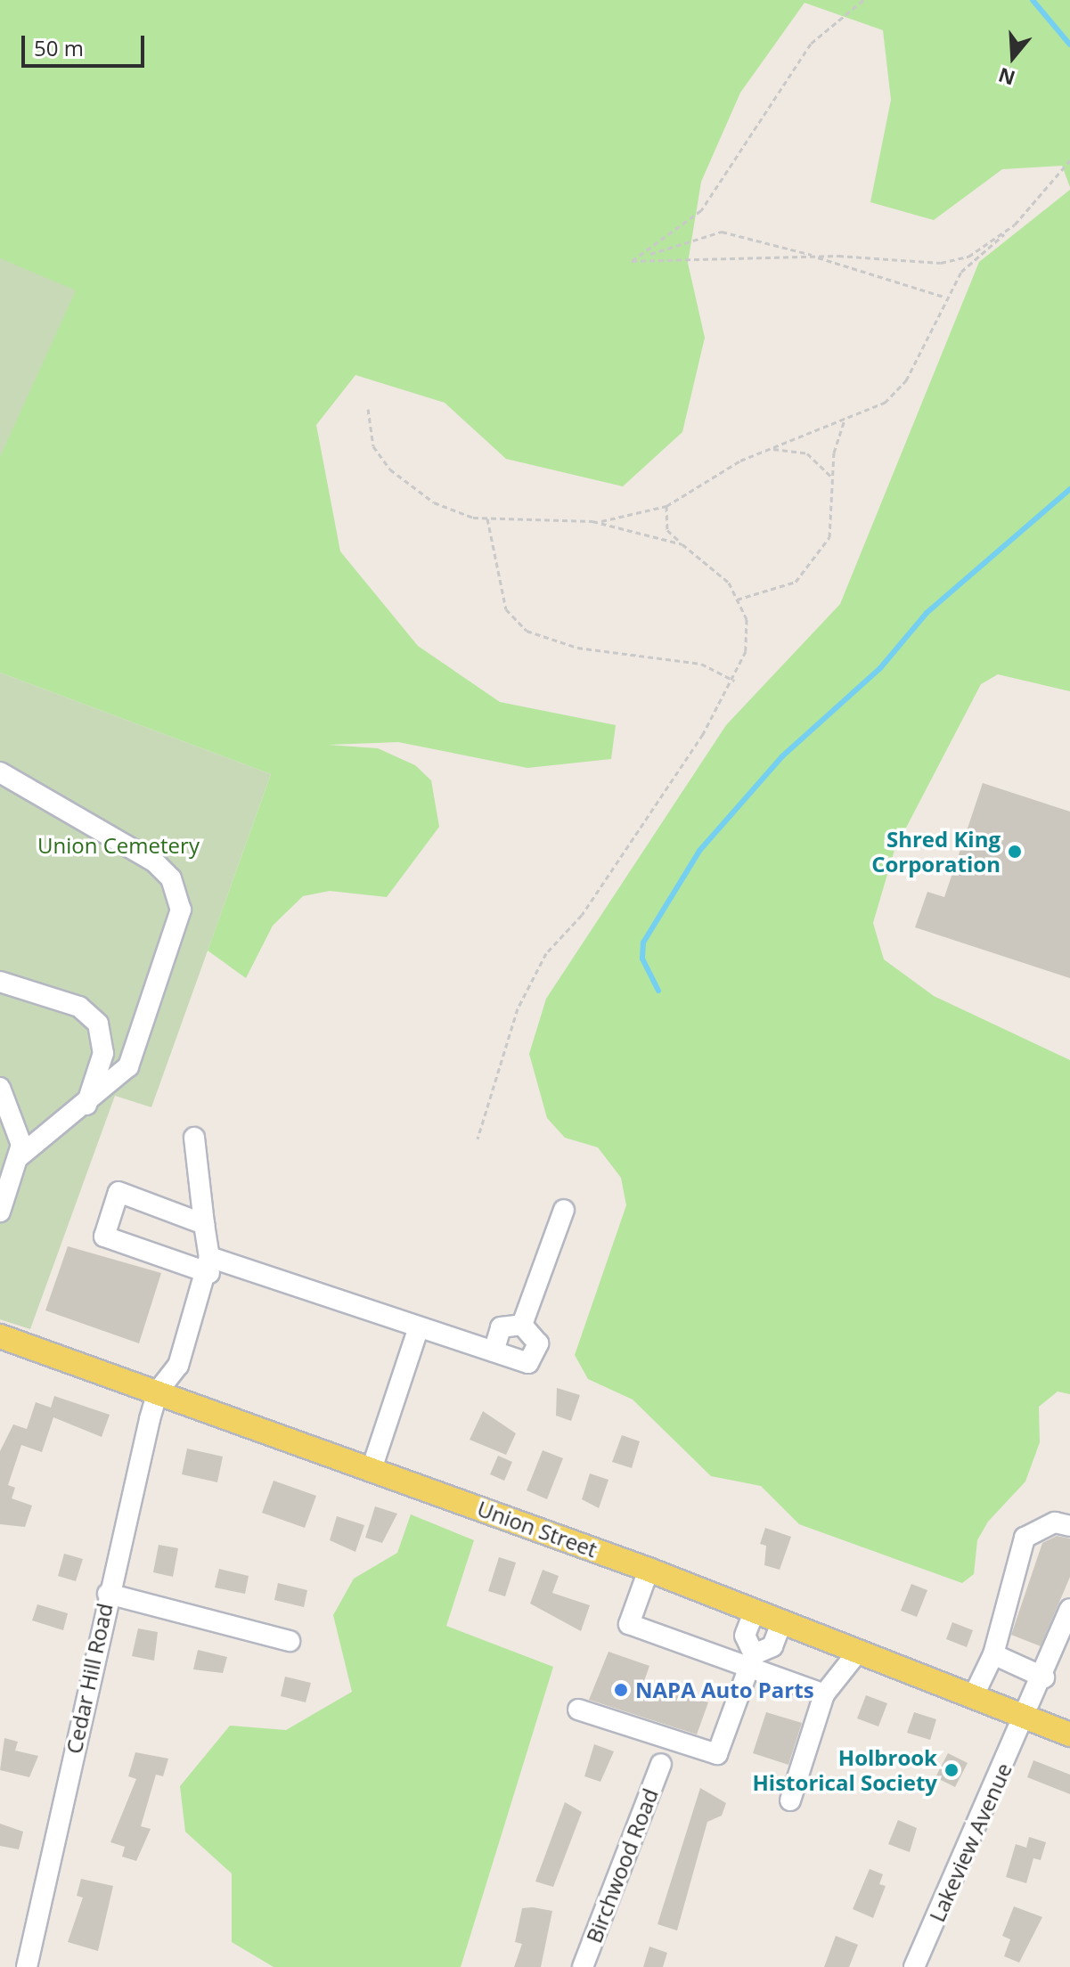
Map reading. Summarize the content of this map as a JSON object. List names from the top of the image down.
{
  "streets": {
    "main road": ["Union Street"],
    "street": ["Cedar Hill Road", "Lakeview Avenue", "Birchwood Road"]
  },
  "crossings": [
    ["Union Street", "Cedar Hill Road"],
    ["Union Street", "Lakeview Avenue"]
  ],
  "parks": ["Union Cemetery"],
  "places": ["Shred King Corporation", "NAPA Auto Parts", "Holbrook Historical Society"],
  "scale_bar": "50 m",
  "north": "bottom"
}
